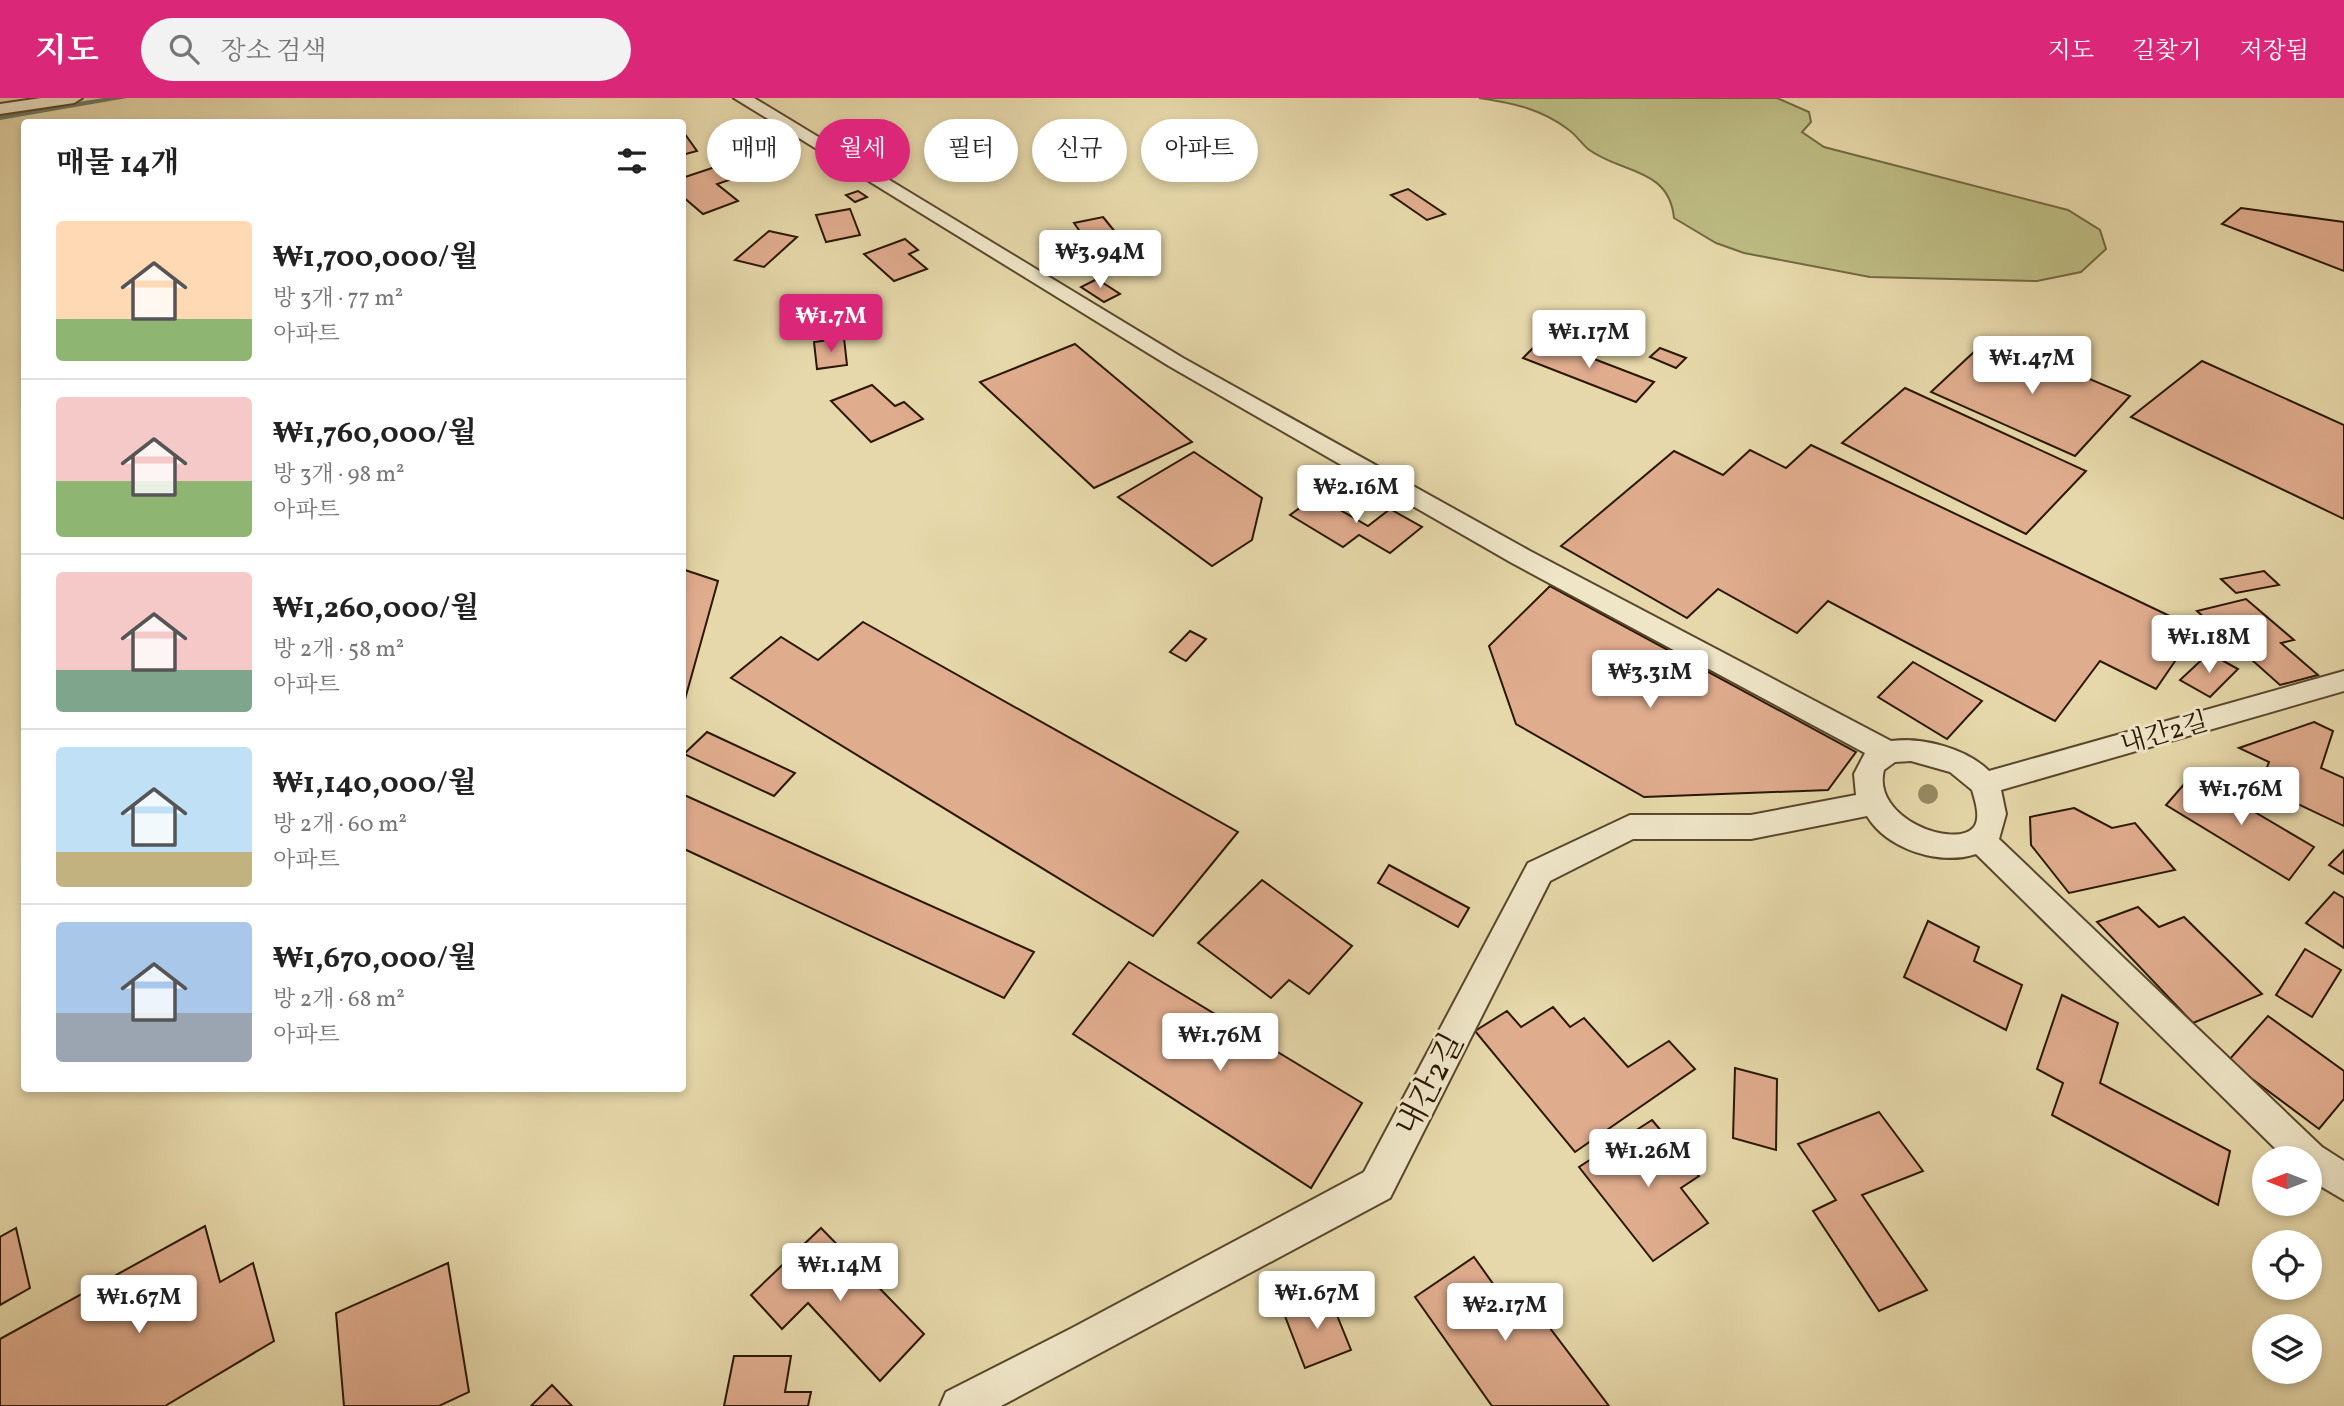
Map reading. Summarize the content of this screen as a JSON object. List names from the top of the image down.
{
  "streets": {
    "lane": ["내간2길"]
  },
  "north": "left",
  "page": {
    "header": "지도",
    "search": "장소 검색",
    "nav": ["지도", "길찾기", "저장됨"],
    "chip": [
      "매매",
      "월세",
      "필터",
      "신규",
      "아파트"
    ],
    "heading": "매물 14개",
    "list": [
      {
        "name": "₩1,700,000/월",
        "note": "방 3개 · 77 m² · 아파트"
      },
      {
        "name": "₩1,760,000/월",
        "note": "방 3개 · 98 m² · 아파트"
      },
      {
        "name": "₩1,260,000/월",
        "note": "방 2개 · 58 m² · 아파트"
      },
      {
        "name": "₩1,140,000/월",
        "note": "방 2개 · 60 m² · 아파트"
      },
      {
        "name": "₩1,670,000/월",
        "note": "방 2개 · 68 m² · 아파트"
      }
    ],
    "price": [
      "₩3.94M",
      "₩1.7M",
      "₩1.17M",
      "₩1.47M",
      "₩2.16M",
      "₩1.18M",
      "₩3.31M",
      "₩1.76M",
      "₩1.76M",
      "₩1.26M",
      "₩1.14M",
      "₩1.67M",
      "₩1.67M",
      "₩2.17M"
    ]
  }
}
